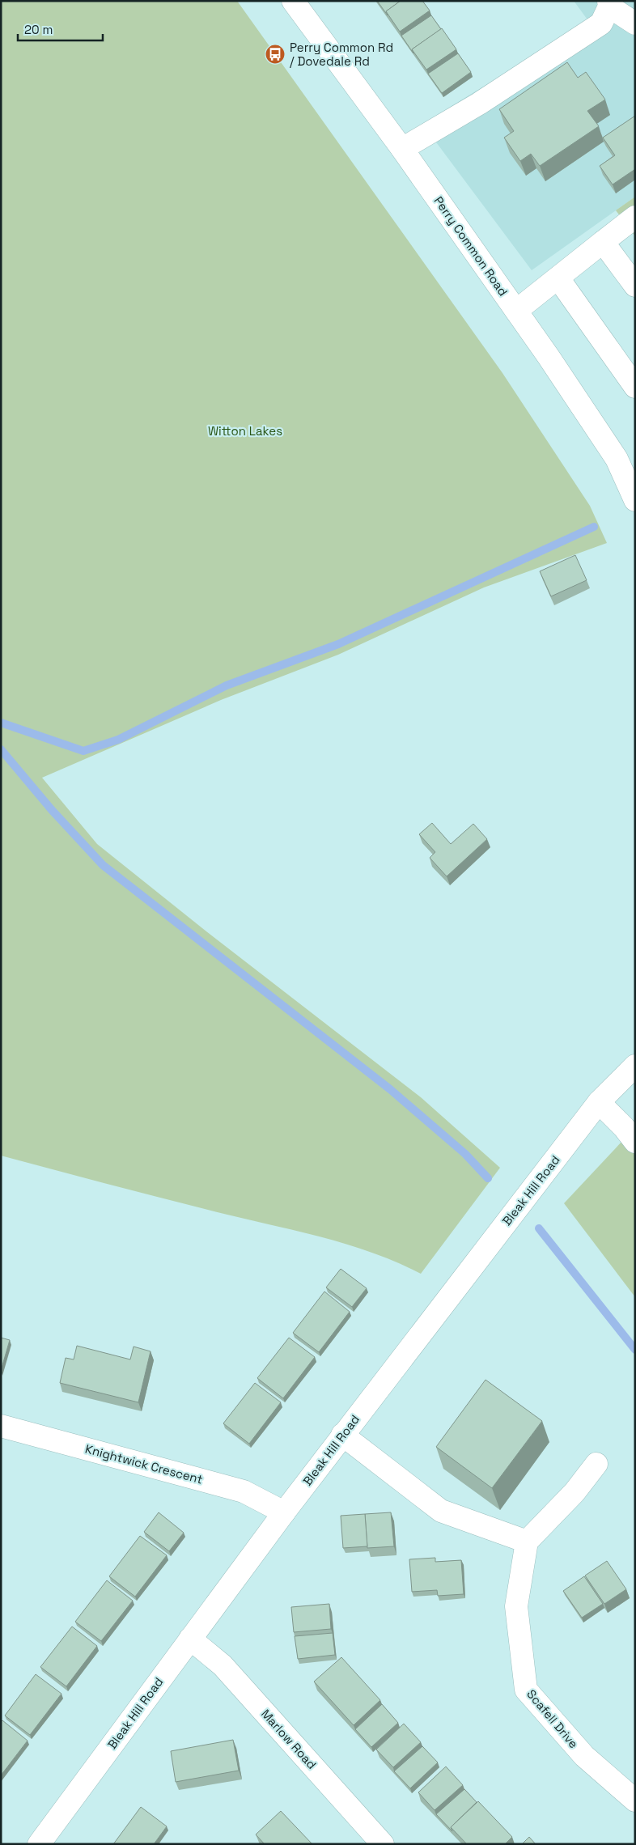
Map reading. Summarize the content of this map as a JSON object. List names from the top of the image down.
{
  "streets": {
    "street": [
      "Perry Common Road",
      "Bleak Hill Road",
      "Knightwick Crescent",
      "Scafell Drive",
      "Marlow Road"
    ]
  },
  "crossings": [
    ["Bleak Hill Road", "Knightwick Crescent"],
    ["Bleak Hill Road", "Marlow Road"]
  ],
  "parks": ["Witton Lakes"],
  "places": {
    "bus stop": ["Perry Common Rd / Dovedale Rd"]
  },
  "scale_bar": "20 m"
}
